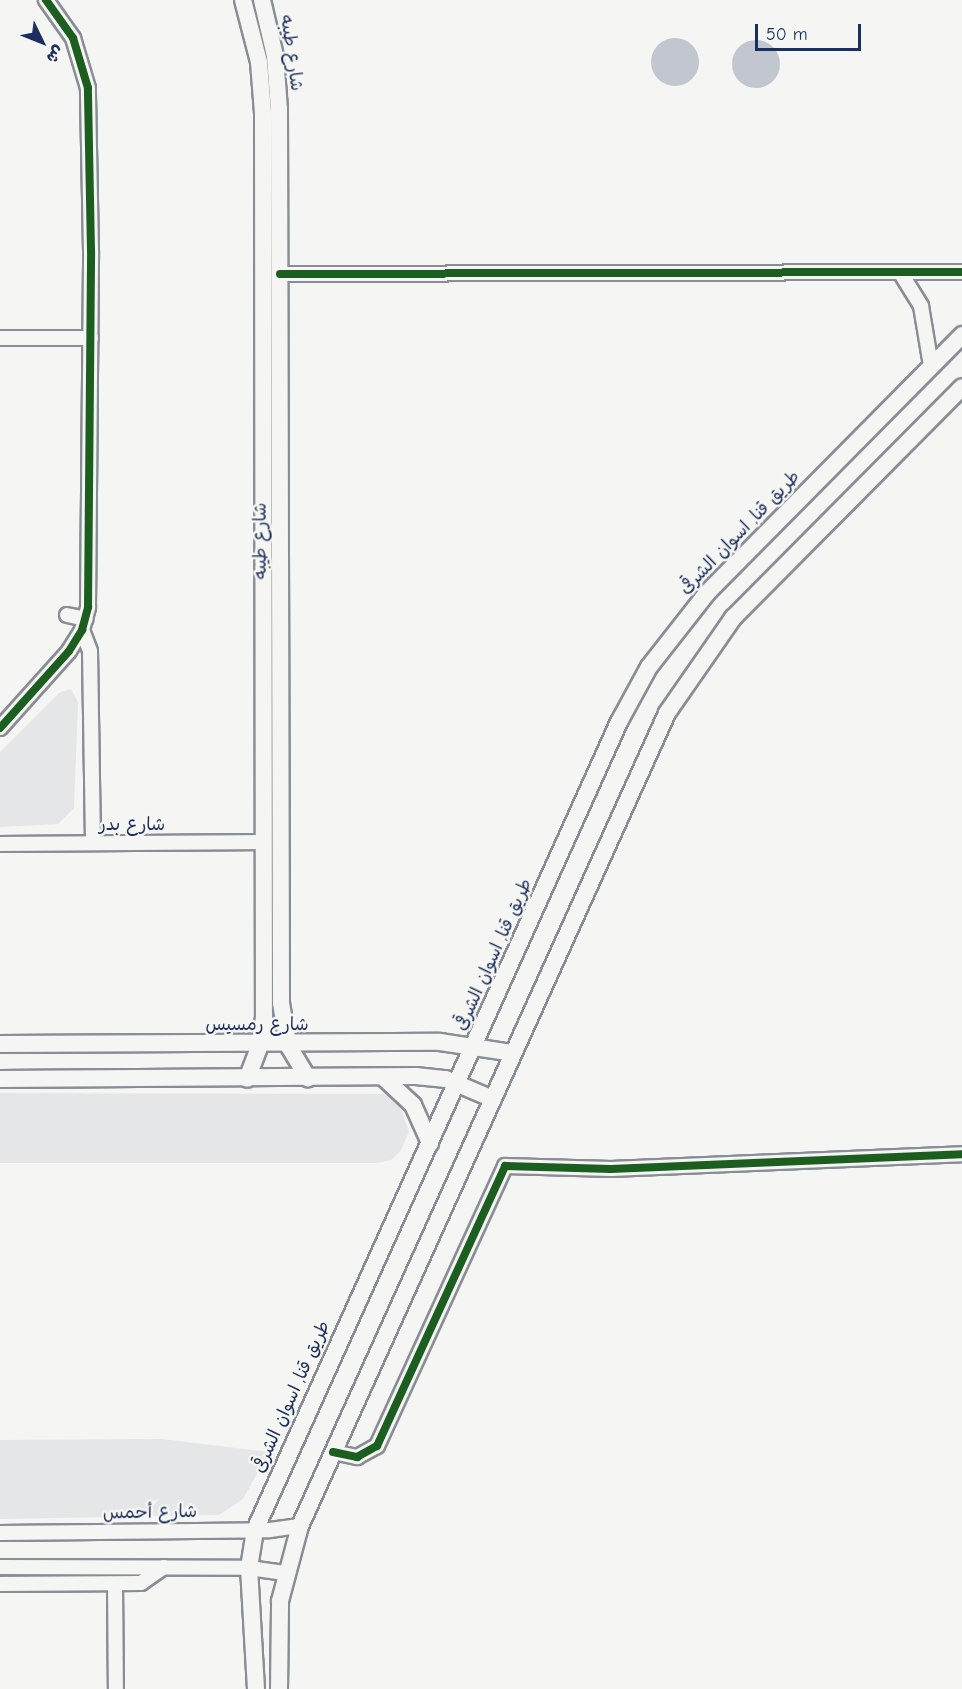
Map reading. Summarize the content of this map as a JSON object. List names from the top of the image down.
{
  "streets": {
    "main road": ["شارع طيبه", "طريق قنا, اسوان الشرقى", "شارع رمسيس"],
    "street": ["شارع بدر", "شارع أحمس"]
  },
  "crossings": [
    ["شارع طيبه", "شارع بدر"],
    ["شارع طيبه", "شارع رمسيس"],
    ["طريق قنا, اسوان الشرقى", "شارع رمسيس"],
    ["طريق قنا, اسوان الشرقى", "شارع أحمس"]
  ],
  "scale_bar": "50 m",
  "north": "bottom right"
}
